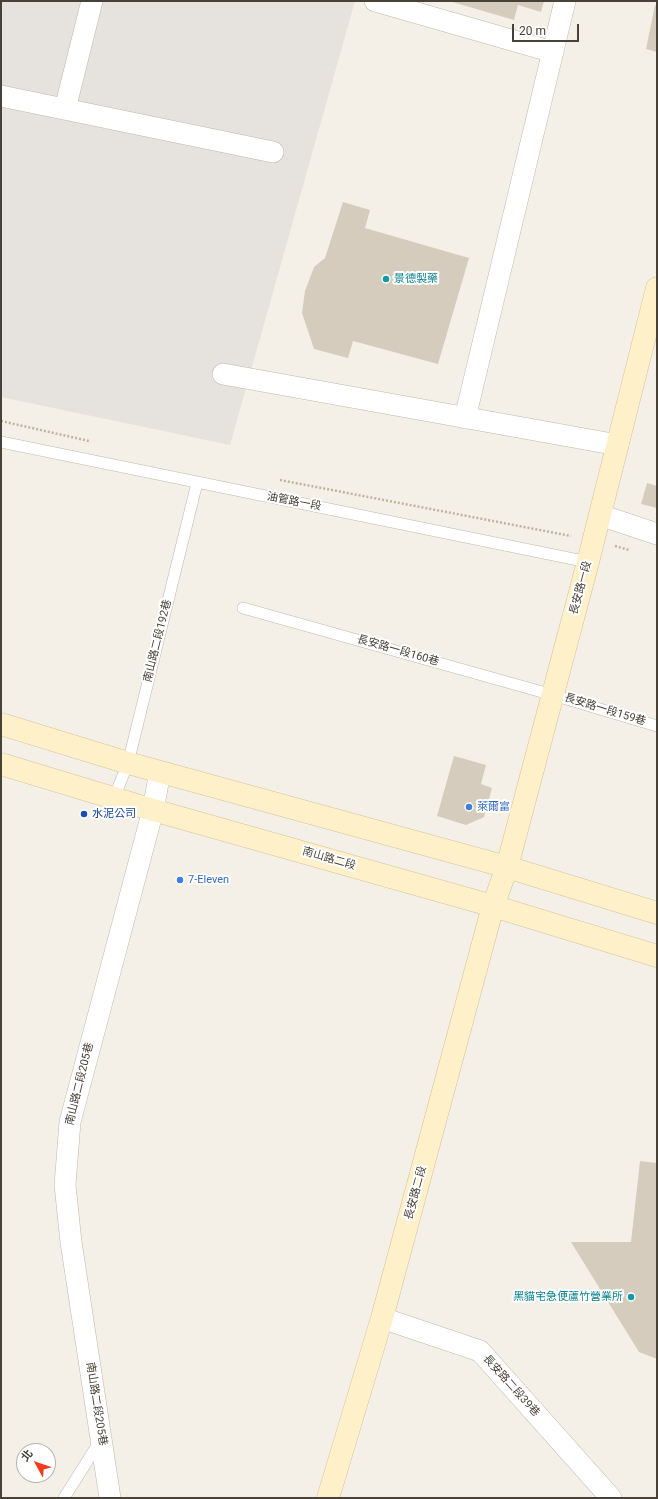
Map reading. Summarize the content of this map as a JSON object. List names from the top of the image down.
{
  "streets": {
    "street": [
      "長安路一段",
      "南山路二段",
      "南山路二段205巷",
      "長安路二段",
      "長安路二段39巷"
    ],
    "lane": [
      "油管路一段",
      "南山路二段192巷",
      "長安路一段160巷",
      "長安路一段159巷"
    ]
  },
  "crossings": [
    ["油管路一段", "長安路一段"],
    ["油管路一段", "南山路二段192巷"],
    ["長安路一段", "長安路一段160巷"],
    ["長安路一段", "長安路一段159巷"],
    ["長安路一段", "南山路二段"],
    ["長安路一段", "長安路二段"],
    ["南山路二段192巷", "南山路二段"],
    ["長安路一段160巷", "長安路一段159巷"],
    ["南山路二段", "南山路二段205巷"],
    ["南山路二段", "長安路二段"],
    ["長安路二段", "長安路二段39巷"]
  ],
  "places": [
    "景德製藥",
    "萊爾富",
    "水泥公司",
    "7-Eleven",
    "黑貓宅急便蘆竹營業所"
  ],
  "scale_bar": "20 m",
  "north": "top left"
}
